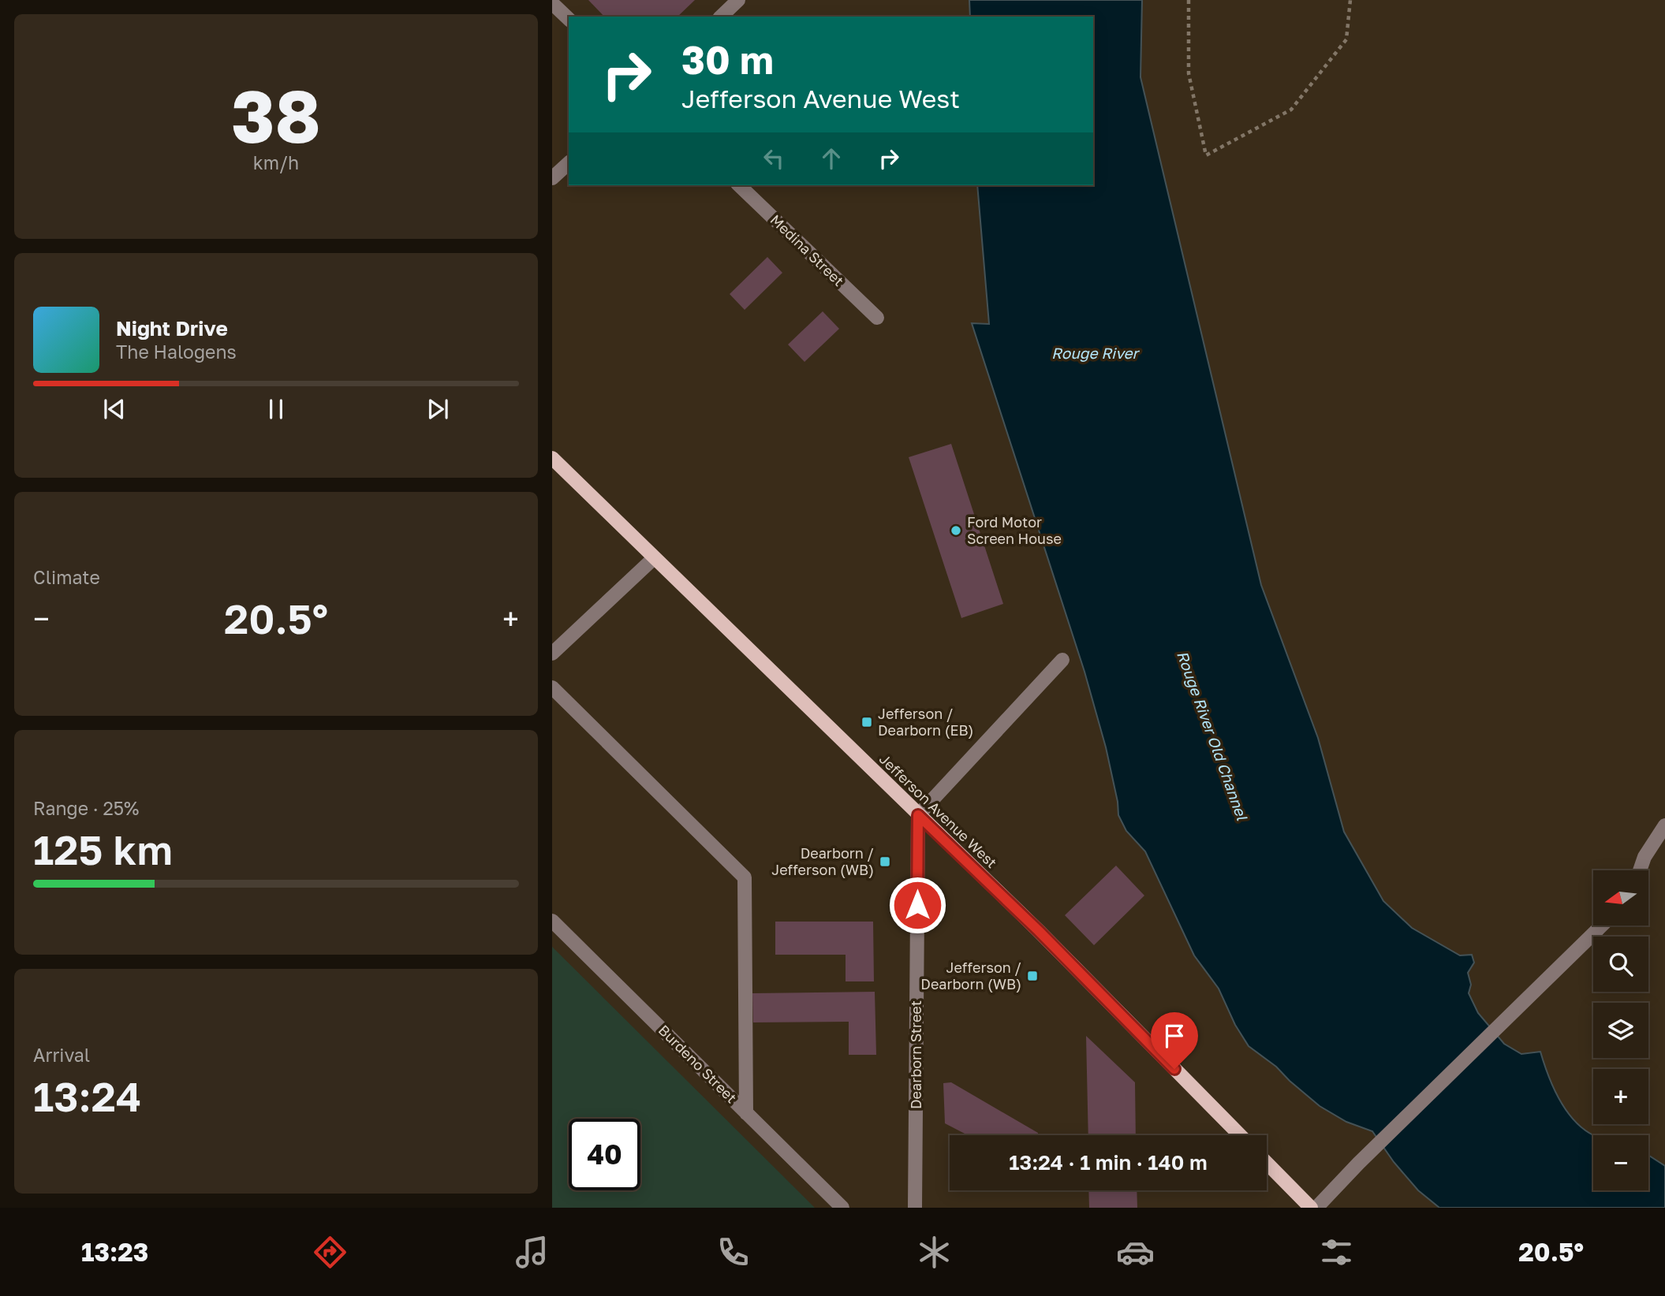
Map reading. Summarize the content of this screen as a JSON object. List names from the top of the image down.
{
  "streets": {
    "main road": ["Jefferson Avenue West"],
    "street": ["Medina Street", "Dearborn Street", "Burdeno Street"]
  },
  "crossings": [
    ["Jefferson Avenue West", "Dearborn Street"]
  ],
  "water": ["Rouge River", "Rouge River Old Channel"],
  "places": {
    "other": ["Ford Motor Screen House"],
    "transit": ["Jefferson / Dearborn (EB)", "Dearborn / Jefferson (WB)", "Jefferson / Dearborn (WB)"]
  },
  "north": "left",
  "page": {
    "tile": [
      ["38", "km/h"],
      "Climate",
      ["Range · 25%", "125 km"],
      ["Arrival", "13:24"]
    ],
    "turn": ["30 m", "Jefferson Avenue West"],
    "song": ["Night Drive", "The Halogens"],
    "heat": ["−", "20.5°", "+"],
    "map_buttons": ["+", "−"],
    "limit": "40",
    "trip": "13:24 · 1 min · 140 m",
    "tabs": ["13:23", "20.5°"]
  }
}
